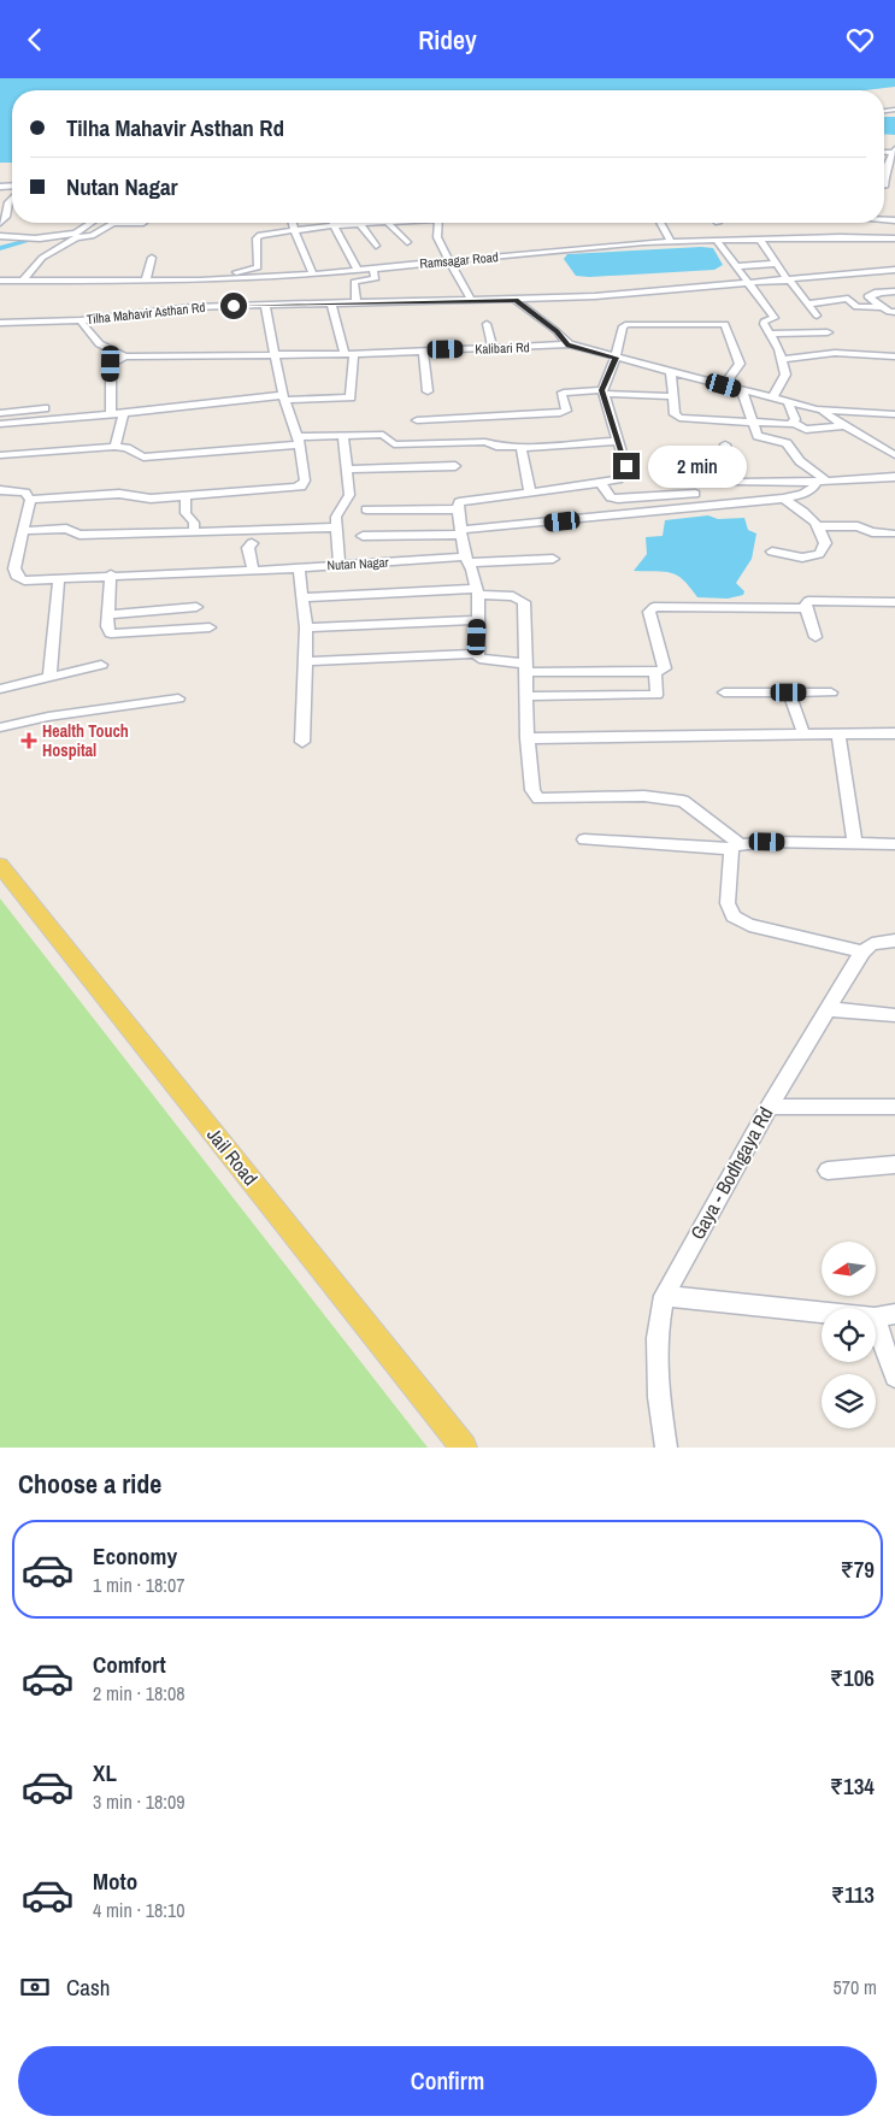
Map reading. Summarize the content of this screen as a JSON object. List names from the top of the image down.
{
  "streets": {
    "main road": ["Jail Road"],
    "street": [
      "Ramsagar Road",
      "Tilha Mahavir Asthan Rd",
      "Kalibari Rd",
      "Nutan Nagar",
      "Gaya - Bodhgaya Rd"
    ]
  },
  "crossings": [
    ["Tilha Mahavir Asthan Rd", "Kalibari Rd"]
  ],
  "places": {
    "health": ["Health Touch Hospital"]
  },
  "north": "left",
  "page": {
    "header": "Ridey",
    "banner": ["Tilha Mahavir Asthan Rd", "Nutan Nagar"],
    "bubble": "2 min",
    "heading": "Choose a ride",
    "list": [
      {
        "name": "Economy",
        "note": "1 min · 18:07",
        "value": "₹79"
      },
      {
        "name": "Comfort",
        "note": "2 min · 18:08",
        "value": "₹106"
      },
      {
        "name": "XL",
        "note": "3 min · 18:09",
        "value": "₹134"
      },
      {
        "name": "Moto",
        "note": "4 min · 18:10",
        "value": "₹113"
      }
    ],
    "pay": ["Cash", "570 m"],
    "buttons": "Confirm"
  }
}
